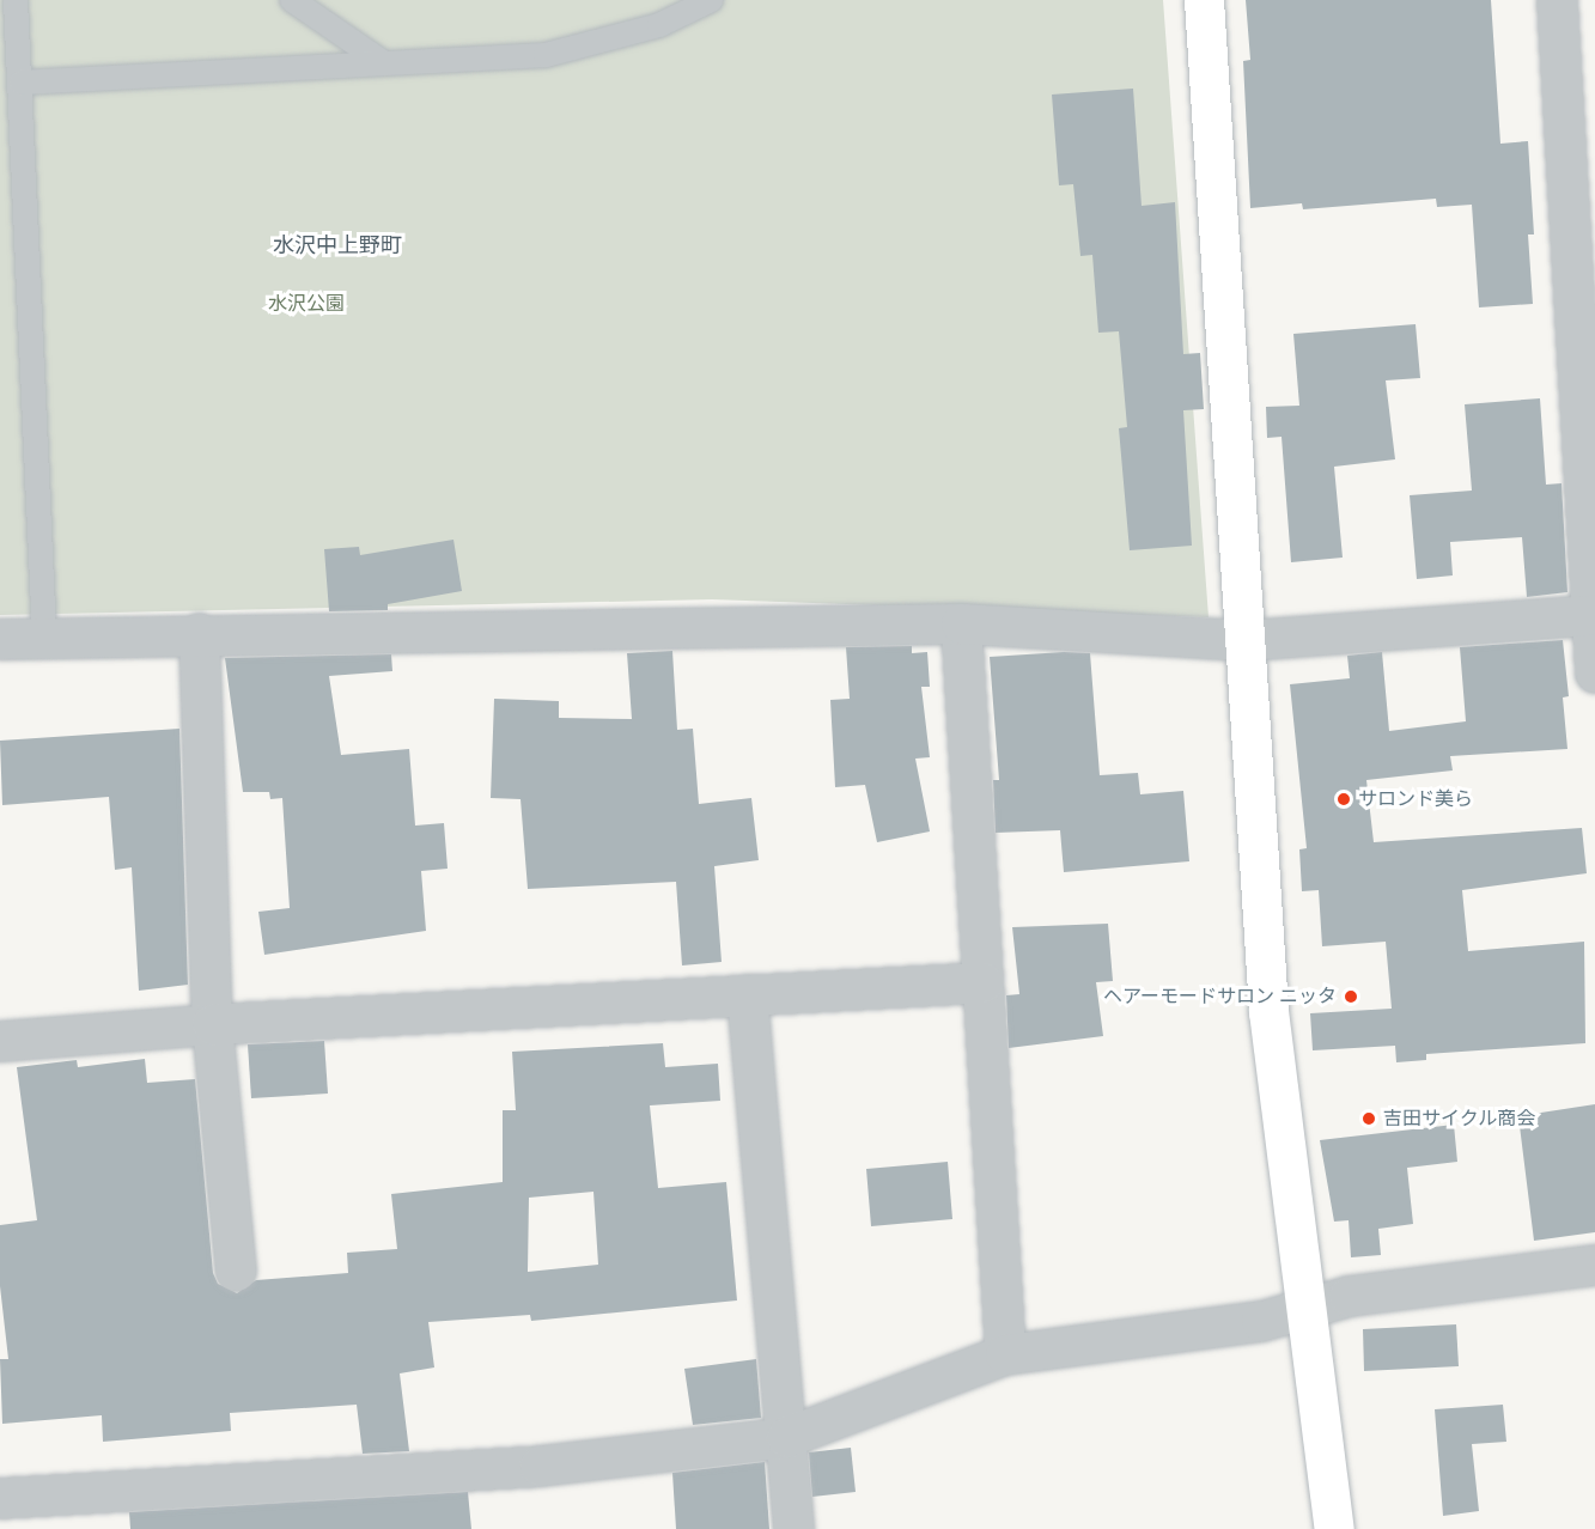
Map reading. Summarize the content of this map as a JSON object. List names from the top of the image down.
{
  "districts": ["水沢中上野町"],
  "parks": ["水沢公園"],
  "places": ["サロンド美ら", "ヘアーモードサロン ニッタ", "吉田サイクル商会"]
}
